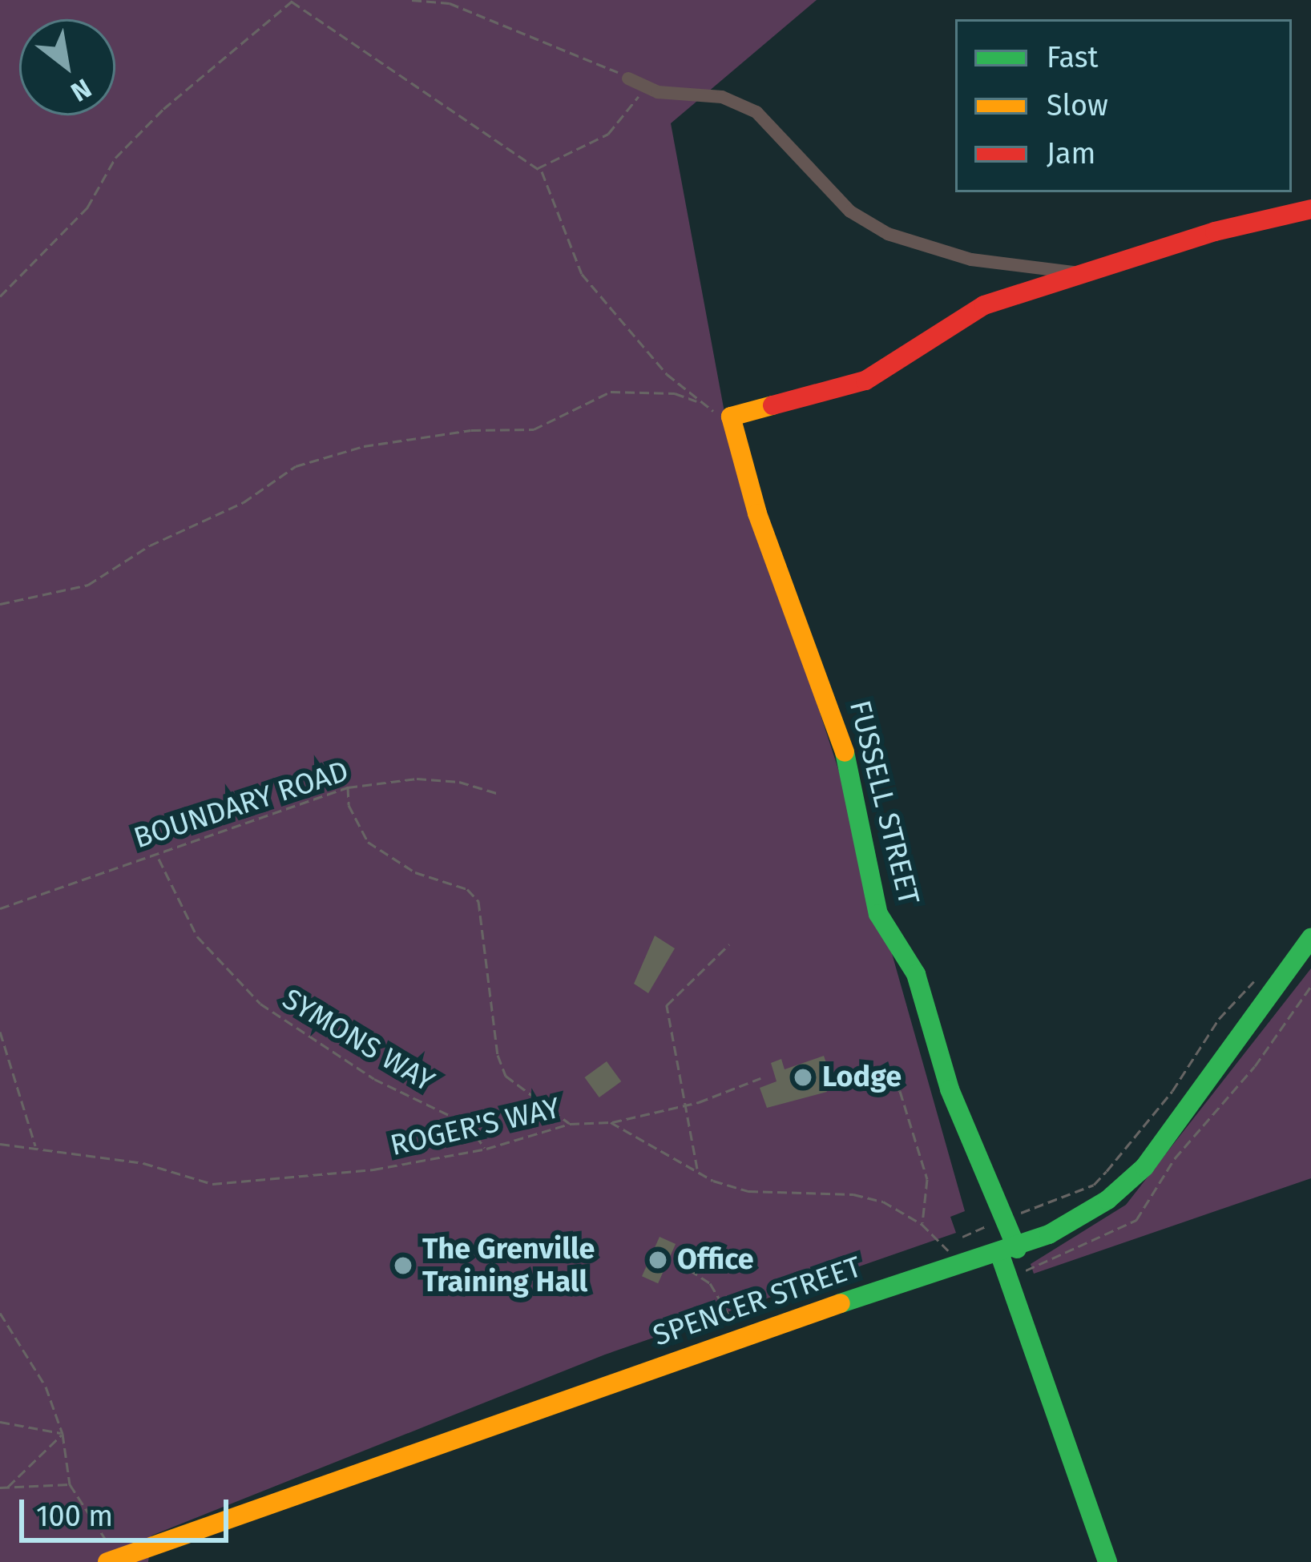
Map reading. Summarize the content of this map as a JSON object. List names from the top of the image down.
{
  "streets": {
    "street": ["FUSSELL STREET", "SPENCER STREET"],
    "path": ["BOUNDARY ROAD", "SYMONS WAY", "ROGER'S WAY"]
  },
  "crossings": [
    ["FUSSELL STREET", "SPENCER STREET"],
    ["BOUNDARY ROAD", "SYMONS WAY"],
    ["SYMONS WAY", "ROGER'S WAY"]
  ],
  "places": ["Lodge", "Office", "The Grenville Training Hall"],
  "legend": ["Fast", "Slow", "Jam"],
  "scale_bar": "100 m",
  "north": "bottom right"
}
